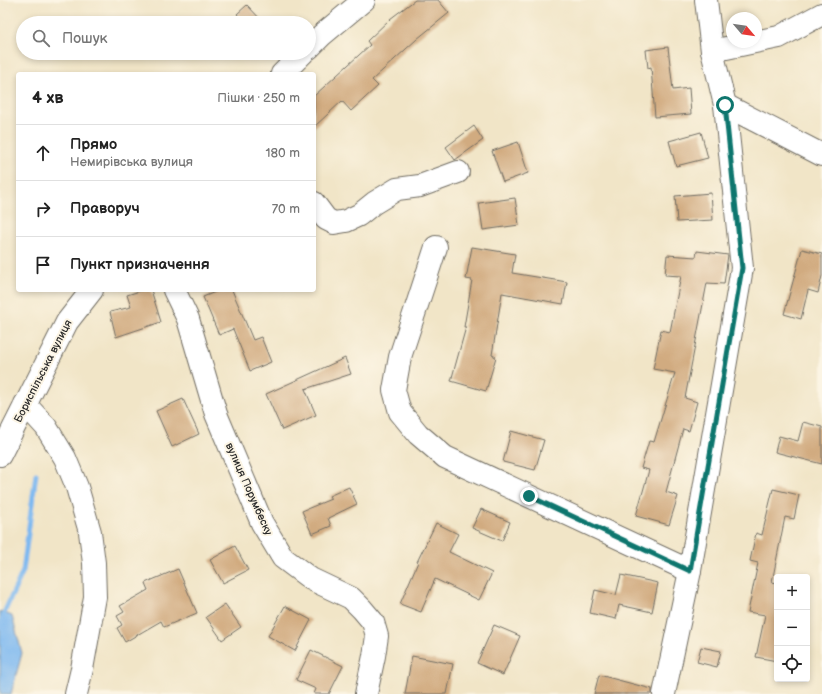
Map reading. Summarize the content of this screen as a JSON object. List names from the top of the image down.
{
  "streets": {
    "street": ["Бориспільська вулиця", "вулиця Порумбеску"]
  },
  "north": "bottom right",
  "page": {
    "search": "Пошук",
    "heading": ["4 хв", "Пішки · 250 m"],
    "list": [
      ["Прямо", "Немирівська вулиця", "180 m"],
      ["Праворуч", "70 m"],
      "Пункт призначення"
    ],
    "map_buttons": ["+", "−"]
  }
}
